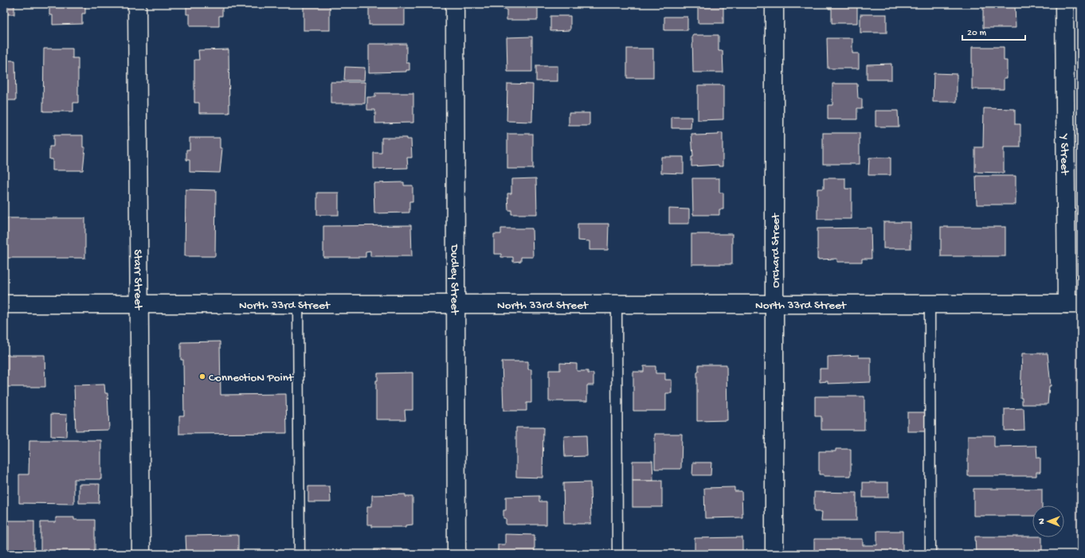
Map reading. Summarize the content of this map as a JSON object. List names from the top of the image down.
{
  "streets": {
    "street": [
      "Y Street",
      "Orchard Street",
      "Starr Street",
      "Dudley Street",
      "North 33rd Street"
    ]
  },
  "crossings": [
    ["Y Street", "North 33rd Street"],
    ["Orchard Street", "North 33rd Street"],
    ["Starr Street", "North 33rd Street"],
    ["Dudley Street", "North 33rd Street"]
  ],
  "places": ["ConnectioN Point"],
  "scale_bar": "20 m",
  "north": "left"
}
